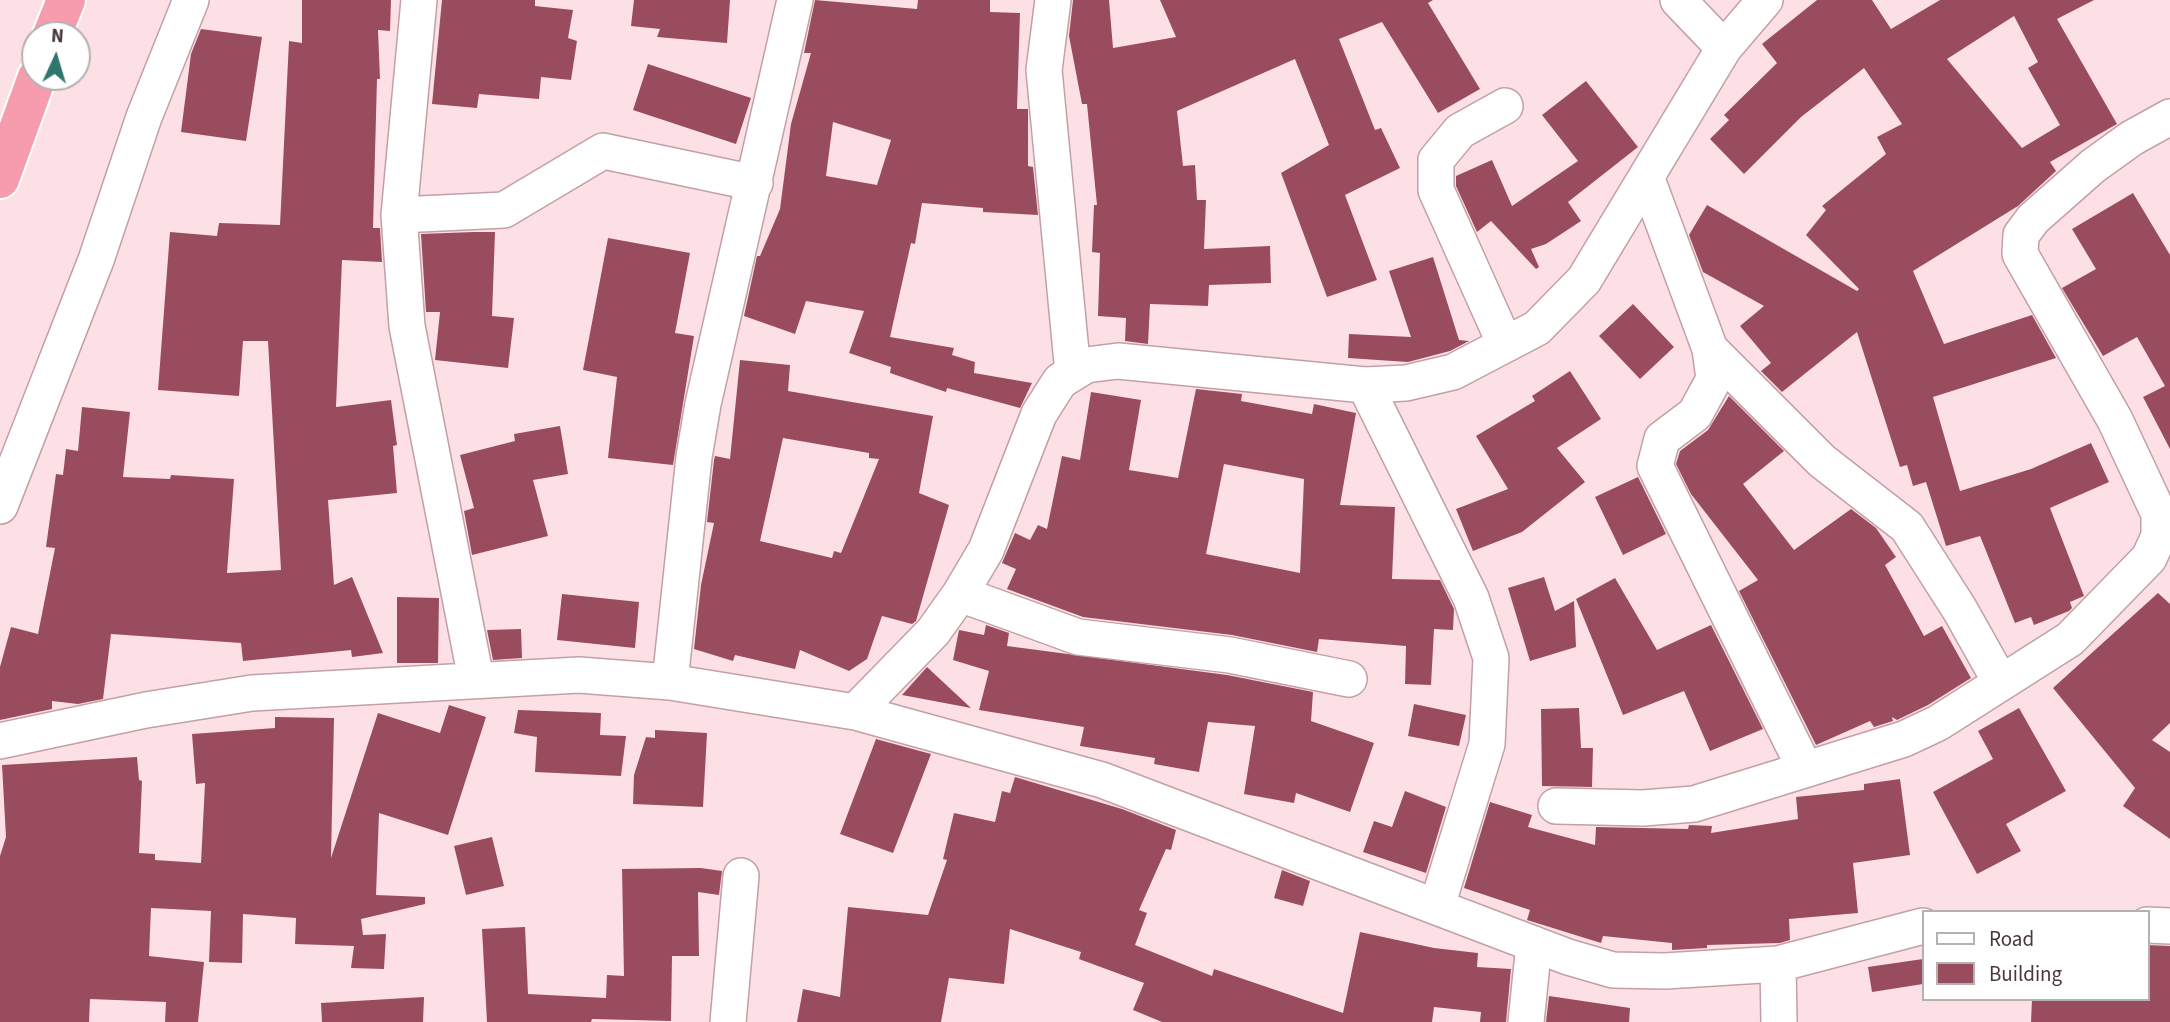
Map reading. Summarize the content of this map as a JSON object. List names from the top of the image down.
{
  "legend": ["Road", "Building"],
  "north": "top"
}
